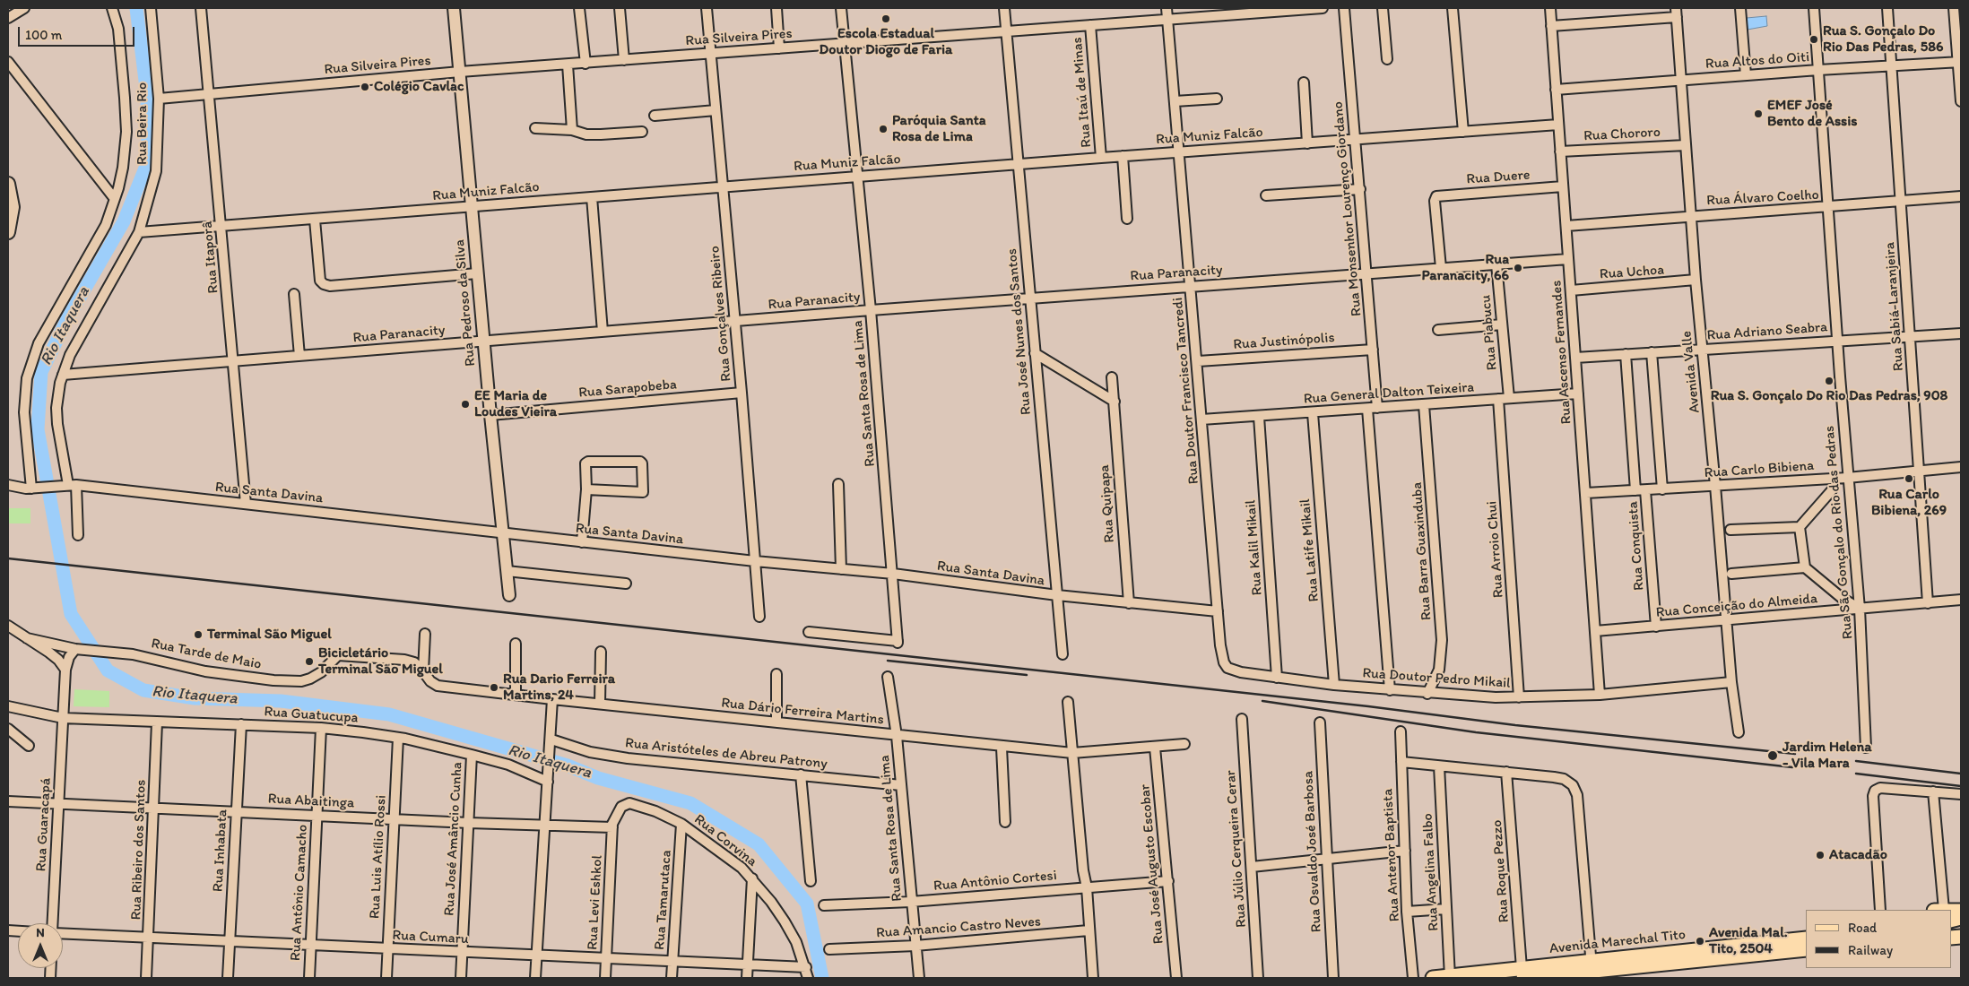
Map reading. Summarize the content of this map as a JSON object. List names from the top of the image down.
{
  "streets": {
    "main road": ["Avenida Marechal Tito"],
    "street": [
      "Rua Silveira Pires",
      "Rua Altos do Oiti",
      "Rua Itaú de Minas",
      "Rua Beira Rio",
      "Rua Chororo",
      "Rua Muniz Falcão",
      "Rua Duere",
      "Rua Álvaro Coelho",
      "Rua Monsenhor Lourenço Giordano",
      "Rua Itaporâ",
      "Rua Uchoa",
      "Rua Paranacity",
      "Rua Pedroso da Silva",
      "Rua Sabiá-Laranjeira",
      "Rua Gonçalves Ribeiro",
      "Rua José Nunes dos Santos",
      "Rua Adriano Seabra",
      "Rua Piabucu",
      "Rua Justinópolis",
      "Rua Ascenso Fernandes",
      "Avenida Valle",
      "Rua Sarapobeba",
      "Rua Doutor Francisco Tancredi",
      "Rua Santa Rosa de Lima",
      "Rua General Dalton Teixeira",
      "Rua Carlo Bibiena",
      "Rua Santa Davina",
      "Rua Quipapa",
      "Rua São Gonçalo do Rio das Pedras",
      "Rua Conquista",
      "Rua Kalil Mikail",
      "Rua Arroio Chui",
      "Rua Latife Mikail",
      "Rua Barra Guaxinduba",
      "Rua Conceição do Almeida",
      "Rua Tarde de Maio",
      "Rua Doutor Pedro Mikail",
      "Rua Dário Ferreira Martins",
      "Rua Guatucupa",
      "Rua Aristóteles de Abreu Patrony",
      "Rua Abaitinga",
      "Rua Guaracapá",
      "Rua José Amâncio Cunha",
      "Rua Corvina",
      "Rua Júlio Cerqueira Cerar",
      "Rua Ribeiro dos Santos",
      "Rua Inhabata",
      "Rua Osvaldo José Barbosa",
      "Rua Antenor Baptista",
      "Rua Luis Atílio Rossi",
      "Rua José Augusto Escobar",
      "Rua Roque Pezzo",
      "Rua Angelina Falbo",
      "Rua Antônio Cortesi",
      "Rua Antônio Camacho",
      "Rua Tamarutaca",
      "Rua Levi Eshkol",
      "Rua Amancio Castro Neves",
      "Rua Cumaru"
    ]
  },
  "crossings": [
    ["Rua Silveira Pires", "Rua Itaú de Minas"],
    ["Rua Silveira Pires", "Rua Beira Rio"],
    ["Rua Silveira Pires", "Rua Itaporâ"],
    ["Rua Silveira Pires", "Rua Pedroso da Silva"],
    ["Rua Silveira Pires", "Rua Gonçalves Ribeiro"],
    ["Rua Silveira Pires", "Rua José Nunes dos Santos"],
    ["Rua Silveira Pires", "Rua Doutor Francisco Tancredi"],
    ["Rua Silveira Pires", "Rua Santa Rosa de Lima"],
    ["Rua Altos do Oiti", "Rua Sabiá-Laranjeira"],
    ["Rua Altos do Oiti", "Rua Ascenso Fernandes"],
    ["Rua Altos do Oiti", "Avenida Valle"],
    ["Rua Itaú de Minas", "Rua Muniz Falcão"],
    ["Rua Beira Rio", "Rua Muniz Falcão"],
    ["Rua Beira Rio", "Rua Paranacity"],
    ["Rua Beira Rio", "Rua Santa Davina"],
    ["Rua Chororo", "Rua Ascenso Fernandes"],
    ["Rua Chororo", "Avenida Valle"],
    ["Rua Muniz Falcão", "Rua Monsenhor Lourenço Giordano"],
    ["Rua Muniz Falcão", "Rua Itaporâ"],
    ["Rua Muniz Falcão", "Rua Pedroso da Silva"],
    ["Rua Muniz Falcão", "Rua Gonçalves Ribeiro"],
    ["Rua Muniz Falcão", "Rua José Nunes dos Santos"],
    ["Rua Muniz Falcão", "Rua Ascenso Fernandes"],
    ["Rua Muniz Falcão", "Rua Doutor Francisco Tancredi"],
    ["Rua Muniz Falcão", "Rua Santa Rosa de Lima"],
    ["Rua Duere", "Rua Paranacity"],
    ["Rua Duere", "Rua Ascenso Fernandes"],
    ["Rua Álvaro Coelho", "Rua Sabiá-Laranjeira"],
    ["Rua Álvaro Coelho", "Rua Ascenso Fernandes"],
    ["Rua Álvaro Coelho", "Avenida Valle"],
    ["Rua Álvaro Coelho", "Rua São Gonçalo do Rio das Pedras"],
    ["Rua Monsenhor Lourenço Giordano", "Rua Paranacity"],
    ["Rua Monsenhor Lourenço Giordano", "Rua Justinópolis"],
    ["Rua Monsenhor Lourenço Giordano", "Rua General Dalton Teixeira"],
    ["Rua Monsenhor Lourenço Giordano", "Rua Doutor Pedro Mikail"],
    ["Rua Itaporâ", "Rua Paranacity"],
    ["Rua Itaporâ", "Rua Santa Davina"],
    ["Rua Uchoa", "Rua Ascenso Fernandes"],
    ["Rua Uchoa", "Avenida Valle"],
    ["Rua Paranacity", "Rua Pedroso da Silva"],
    ["Rua Paranacity", "Rua Gonçalves Ribeiro"],
    ["Rua Paranacity", "Rua José Nunes dos Santos"],
    ["Rua Paranacity", "Rua Piabucu"],
    ["Rua Paranacity", "Rua Ascenso Fernandes"],
    ["Rua Paranacity", "Rua Doutor Francisco Tancredi"],
    ["Rua Paranacity", "Rua Santa Rosa de Lima"],
    ["Rua Pedroso da Silva", "Rua Sarapobeba"],
    ["Rua Pedroso da Silva", "Rua Santa Davina"],
    ["Rua Sabiá-Laranjeira", "Rua Adriano Seabra"],
    ["Rua Sabiá-Laranjeira", "Rua Carlo Bibiena"],
    ["Rua Sabiá-Laranjeira", "Rua Conceição do Almeida"],
    ["Rua Gonçalves Ribeiro", "Rua Sarapobeba"],
    ["Rua Gonçalves Ribeiro", "Rua Santa Davina"],
    ["Rua José Nunes dos Santos", "Rua Santa Davina"],
    ["Rua Adriano Seabra", "Rua Ascenso Fernandes"],
    ["Rua Adriano Seabra", "Avenida Valle"],
    ["Rua Adriano Seabra", "Rua São Gonçalo do Rio das Pedras"],
    ["Rua Piabucu", "Rua General Dalton Teixeira"],
    ["Rua Justinópolis", "Rua Doutor Francisco Tancredi"],
    ["Rua Ascenso Fernandes", "Rua General Dalton Teixeira"],
    ["Rua Ascenso Fernandes", "Rua Carlo Bibiena"],
    ["Rua Ascenso Fernandes", "Rua Conceição do Almeida"],
    ["Rua Ascenso Fernandes", "Rua Doutor Pedro Mikail"],
    ["Avenida Valle", "Rua Carlo Bibiena"],
    ["Avenida Valle", "Rua Conceição do Almeida"],
    ["Avenida Valle", "Rua Doutor Pedro Mikail"],
    ["Rua Doutor Francisco Tancredi", "Rua General Dalton Teixeira"],
    ["Rua Doutor Francisco Tancredi", "Rua Santa Davina"],
    ["Rua Doutor Francisco Tancredi", "Rua Doutor Pedro Mikail"],
    ["Rua Santa Rosa de Lima", "Rua Santa Davina"],
    ["Rua Santa Rosa de Lima", "Rua Dário Ferreira Martins"],
    ["Rua Santa Rosa de Lima", "Rua Aristóteles de Abreu Patrony"],
    ["Rua Santa Rosa de Lima", "Rua Antônio Cortesi"],
    ["Rua Santa Rosa de Lima", "Rua Amancio Castro Neves"],
    ["Rua General Dalton Teixeira", "Rua Kalil Mikail"],
    ["Rua General Dalton Teixeira", "Rua Arroio Chui"],
    ["Rua General Dalton Teixeira", "Rua Latife Mikail"],
    ["Rua General Dalton Teixeira", "Rua Barra Guaxinduba"],
    ["Rua Carlo Bibiena", "Rua São Gonçalo do Rio das Pedras"],
    ["Rua Carlo Bibiena", "Rua Conquista"],
    ["Rua Santa Davina", "Rua Quipapa"],
    ["Rua Santa Davina", "Rua Doutor Pedro Mikail"],
    ["Rua São Gonçalo do Rio das Pedras", "Rua Conceição do Almeida"],
    ["Rua Conquista", "Rua Conceição do Almeida"],
    ["Rua Kalil Mikail", "Rua Doutor Pedro Mikail"],
    ["Rua Arroio Chui", "Rua Doutor Pedro Mikail"],
    ["Rua Latife Mikail", "Rua Doutor Pedro Mikail"],
    ["Rua Barra Guaxinduba", "Rua Doutor Pedro Mikail"],
    ["Rua Tarde de Maio", "Rua Dário Ferreira Martins"],
    ["Rua Dário Ferreira Martins", "Rua José Augusto Escobar"],
    ["Rua Guatucupa", "Rua Guaracapá"],
    ["Rua Guatucupa", "Rua Ribeiro dos Santos"],
    ["Rua Guatucupa", "Rua Inhabata"],
    ["Rua Guatucupa", "Rua Luis Atílio Rossi"],
    ["Rua Guatucupa", "Rua Antônio Camacho"],
    ["Rua Abaitinga", "Rua Guaracapá"],
    ["Rua Abaitinga", "Rua José Amâncio Cunha"],
    ["Rua Abaitinga", "Rua Corvina"],
    ["Rua Abaitinga", "Rua Ribeiro dos Santos"],
    ["Rua Abaitinga", "Rua Inhabata"],
    ["Rua Abaitinga", "Rua Luis Atílio Rossi"],
    ["Rua Abaitinga", "Rua Antônio Camacho"],
    ["Rua Abaitinga", "Rua Levi Eshkol"],
    ["Rua José Amâncio Cunha", "Rua Cumaru"],
    ["Rua Corvina", "Rua Tamarutaca"],
    ["Rua Corvina", "Rua Levi Eshkol"],
    ["Rua Corvina", "Rua Cumaru"],
    ["Rua Ribeiro dos Santos", "Rua Cumaru"],
    ["Rua Inhabata", "Rua Cumaru"],
    ["Rua Luis Atílio Rossi", "Rua Cumaru"],
    ["Rua José Augusto Escobar", "Rua Antônio Cortesi"],
    ["Rua Roque Pezzo", "Avenida Marechal Tito"],
    ["Rua Angelina Falbo", "Avenida Marechal Tito"],
    ["Rua Antônio Camacho", "Rua Cumaru"],
    ["Rua Tamarutaca", "Rua Cumaru"],
    ["Rua Levi Eshkol", "Rua Cumaru"]
  ],
  "water": ["Rio Itaquera"],
  "places": [
    "Escola Estadual Doutor Diogo de Faria",
    "Rua S. Gonçalo Do Rio Das Pedras, 586",
    "Colégio Cavlac",
    "EMEF José Bento de Assis",
    "Paróquia Santa Rosa de Lima",
    "Rua Paranacity, 66",
    "Rua S. Gonçalo Do Rio Das Pedras, 908",
    "EE Maria de Loudes Vieira",
    "Rua Carlo Bibiena, 269",
    "Terminal São Miguel",
    "Bicicletário Terminal São Miguel",
    "Rua Dario Ferreira Martins, 24",
    "Jardim Helena - Vila Mara",
    "Atacadão",
    "Avenida Mal. Tito, 2504"
  ],
  "legend": ["Road", "Railway"],
  "scale_bar": "100 m",
  "north": "top"
}
